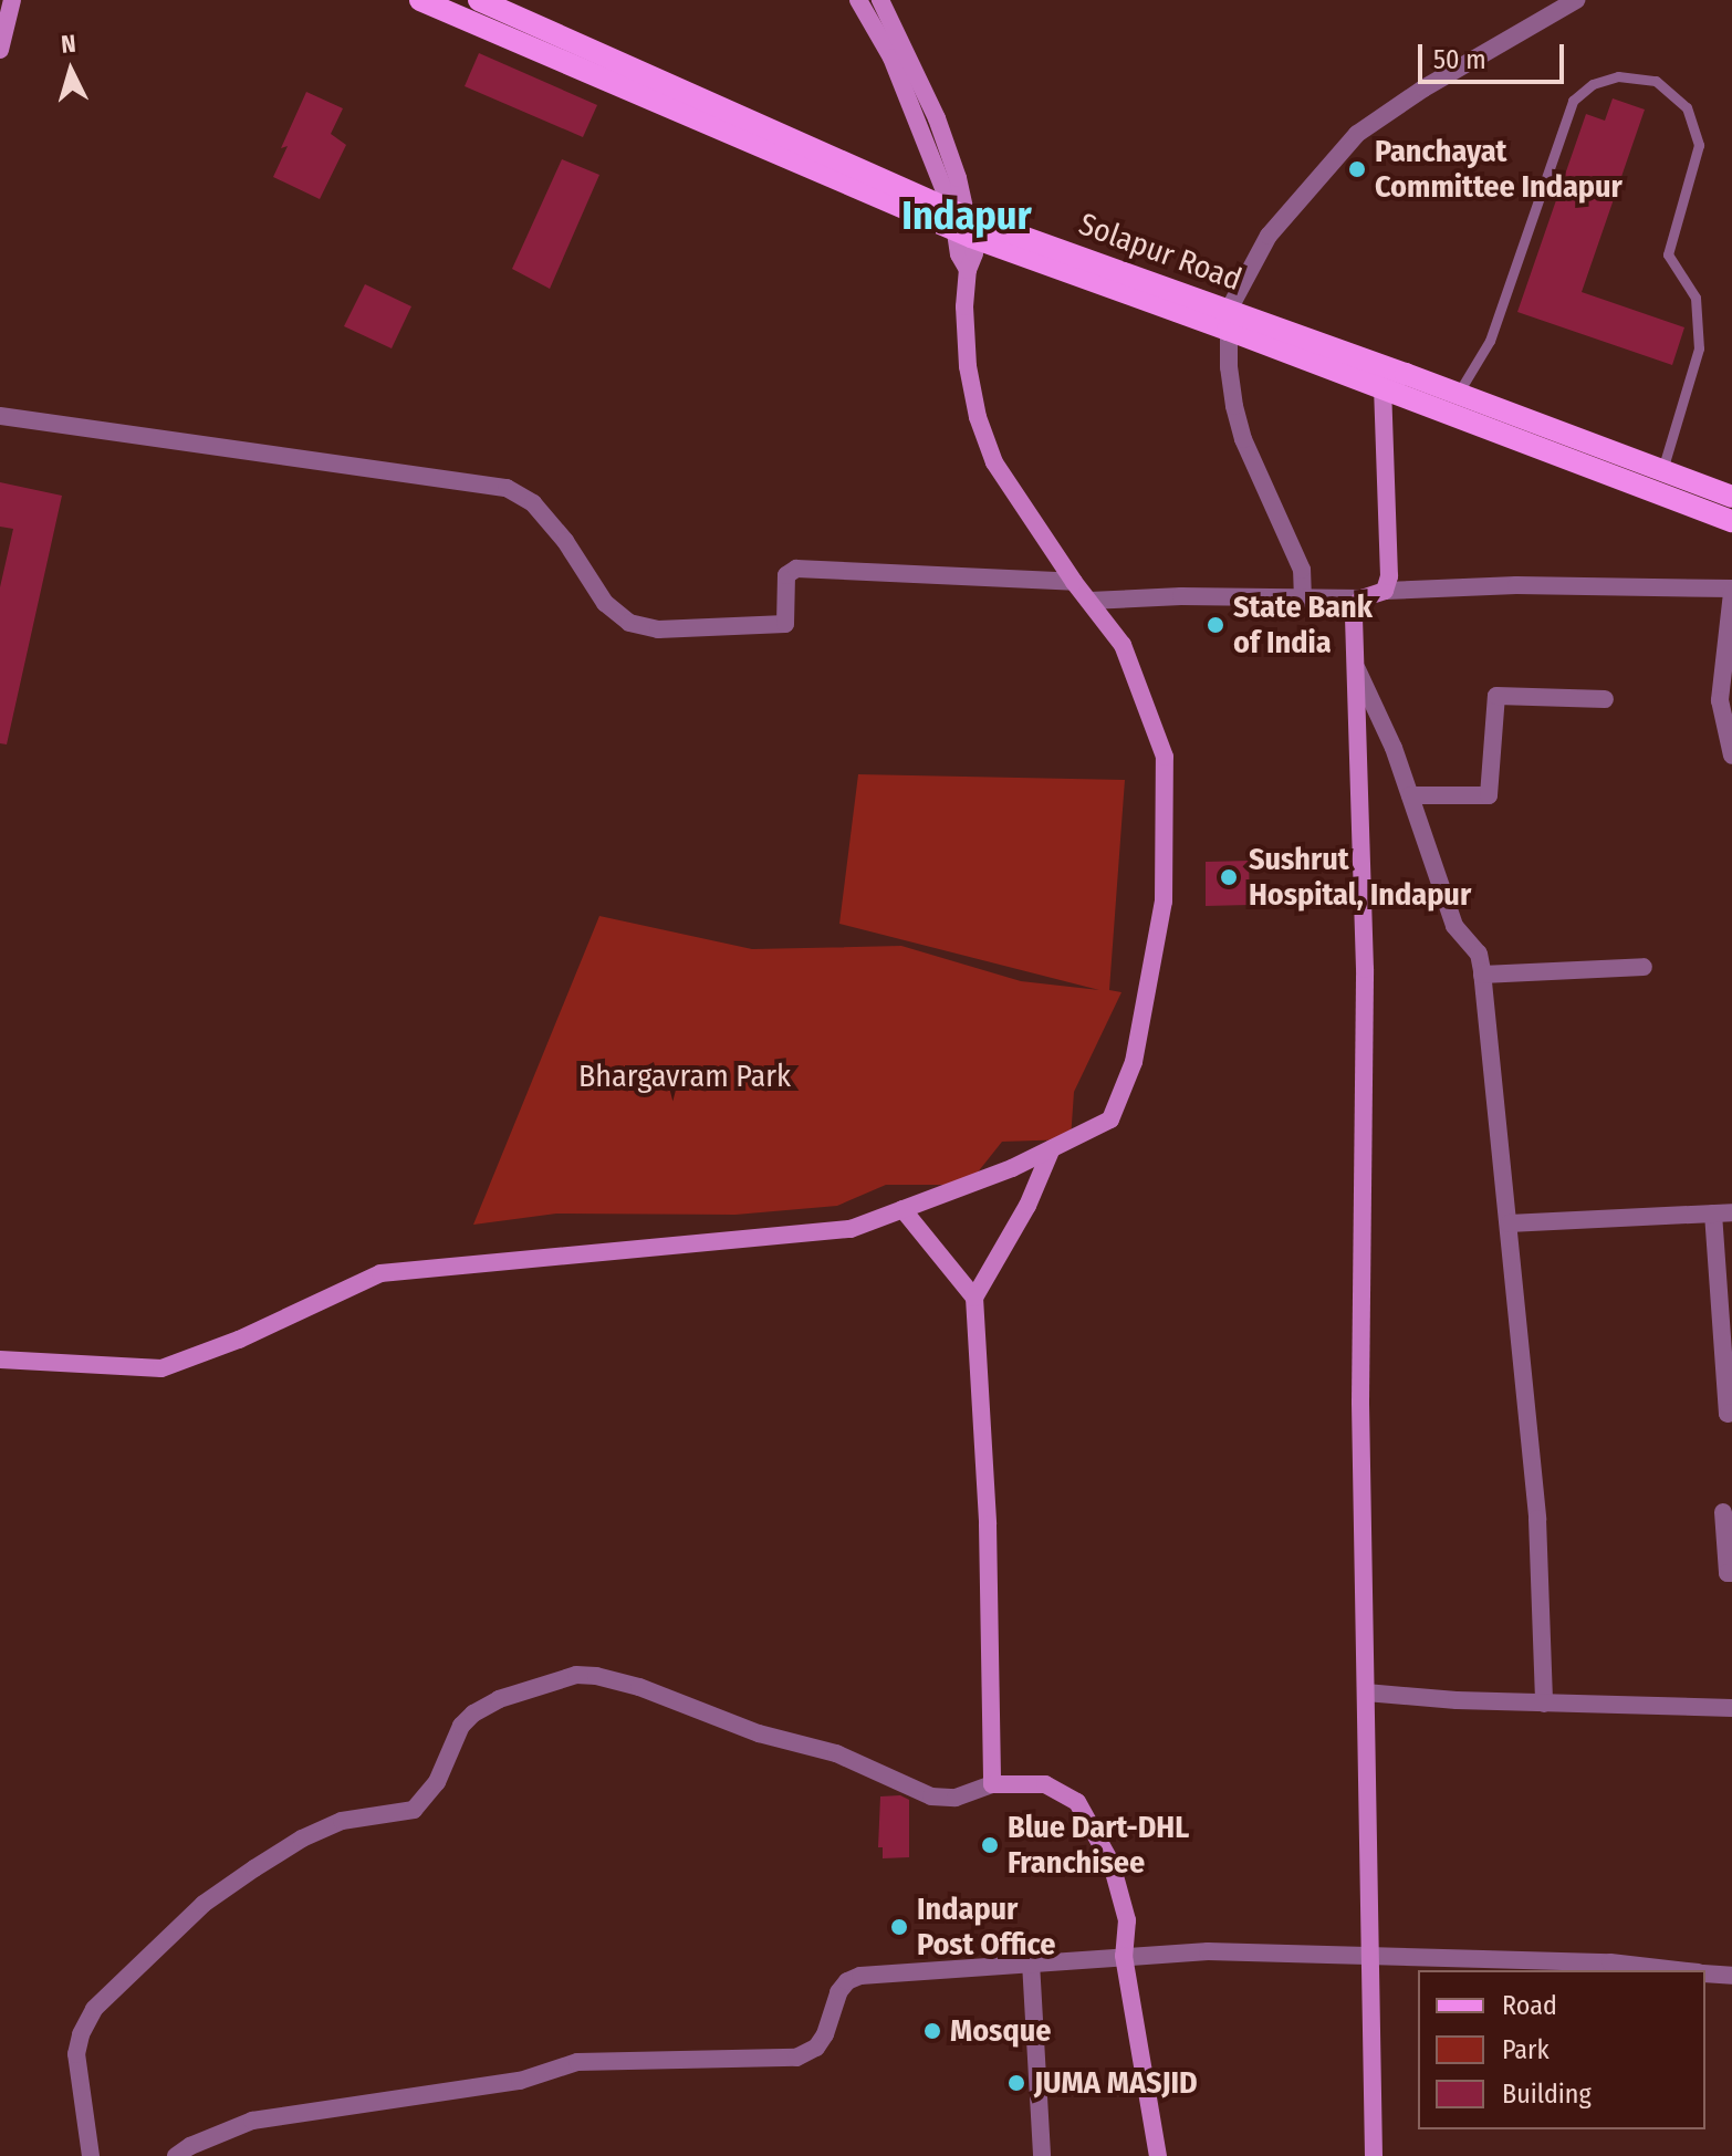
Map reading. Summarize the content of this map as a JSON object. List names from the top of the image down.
{
  "streets": {
    "main road": ["Solapur Road"]
  },
  "districts": ["Indapur"],
  "parks": ["Bhargavram Park"],
  "places": [
    "Panchayat Committee Indapur",
    "State Bank of India",
    "Sushrut Hospital, Indapur",
    "Blue Dart-DHL Franchisee",
    "Indapur Post Office",
    "Mosque",
    "JUMA MASJID"
  ],
  "legend": ["Road", "Park", "Building"],
  "scale_bar": "50 m",
  "north": "top"
}
